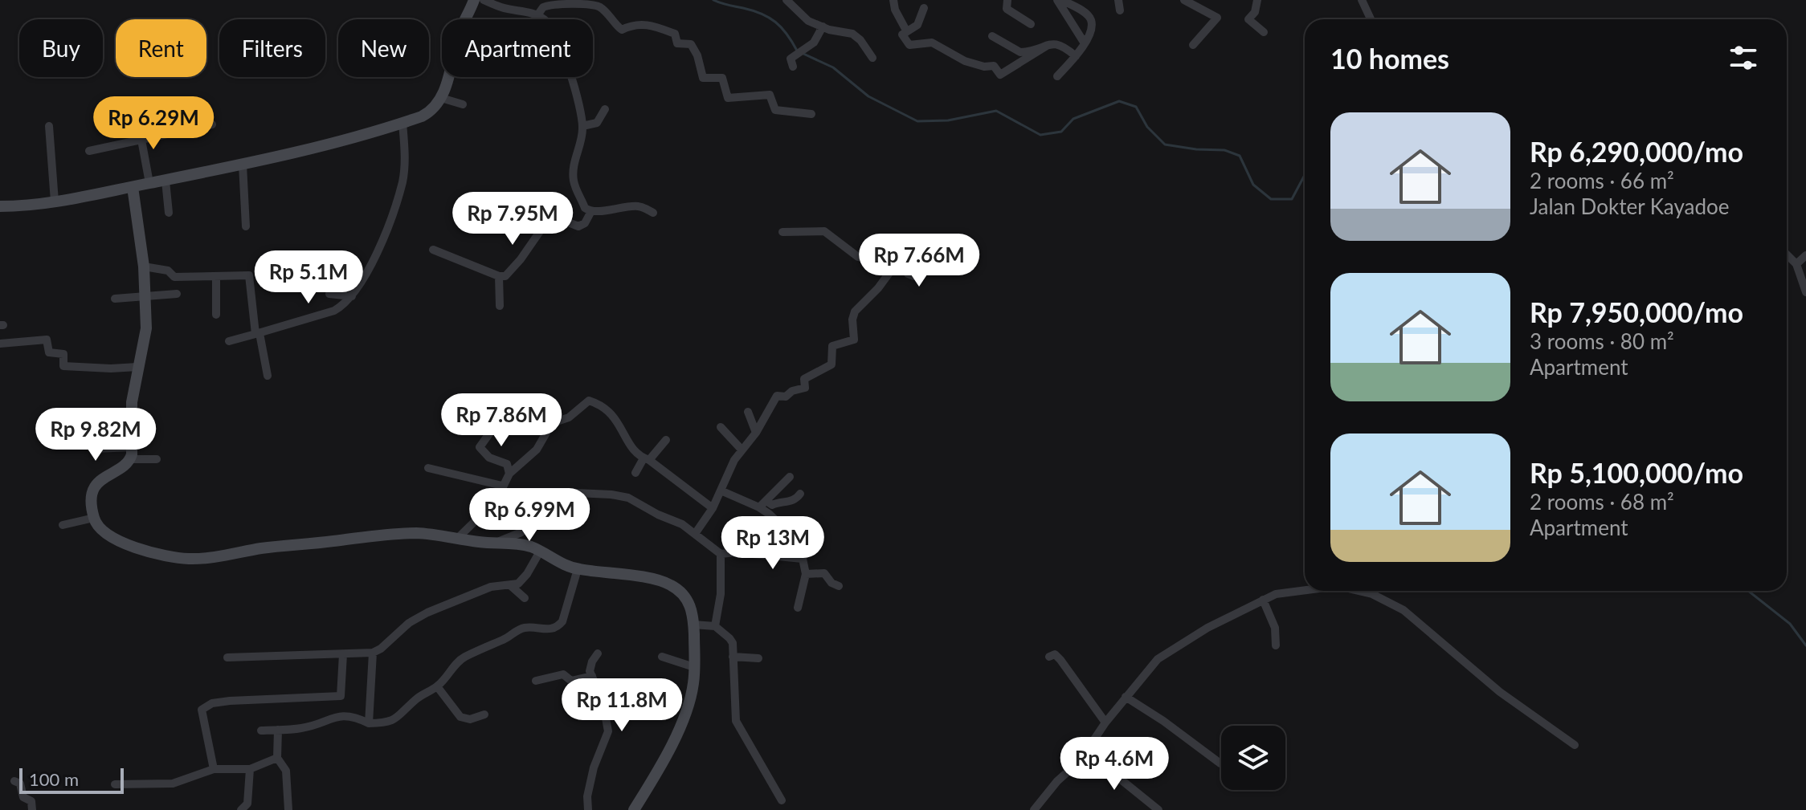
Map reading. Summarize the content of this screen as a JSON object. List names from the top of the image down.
{
  "scale_bar": "100 m",
  "page": {
    "chip": [
      "Buy",
      "Rent",
      "Filters",
      "New",
      "Apartment"
    ],
    "heading": "10 homes",
    "price": [
      "Rp 6.29M",
      "Rp 7.95M",
      "Rp 7.66M",
      "Rp 5.1M",
      "Rp 7.86M",
      "Rp 9.82M",
      "Rp 6.99M",
      "Rp 13M",
      "Rp 11.8M",
      "Rp 4.6M"
    ],
    "list": [
      {
        "name": "Rp 6,290,000/mo",
        "note": "2 rooms · 66 m² · Jalan Dokter Kayadoe"
      },
      {
        "name": "Rp 7,950,000/mo",
        "note": "3 rooms · 80 m² · Apartment"
      },
      {
        "name": "Rp 5,100,000/mo",
        "note": "2 rooms · 68 m² · Apartment"
      }
    ],
    "scale": "100 m"
  }
}
